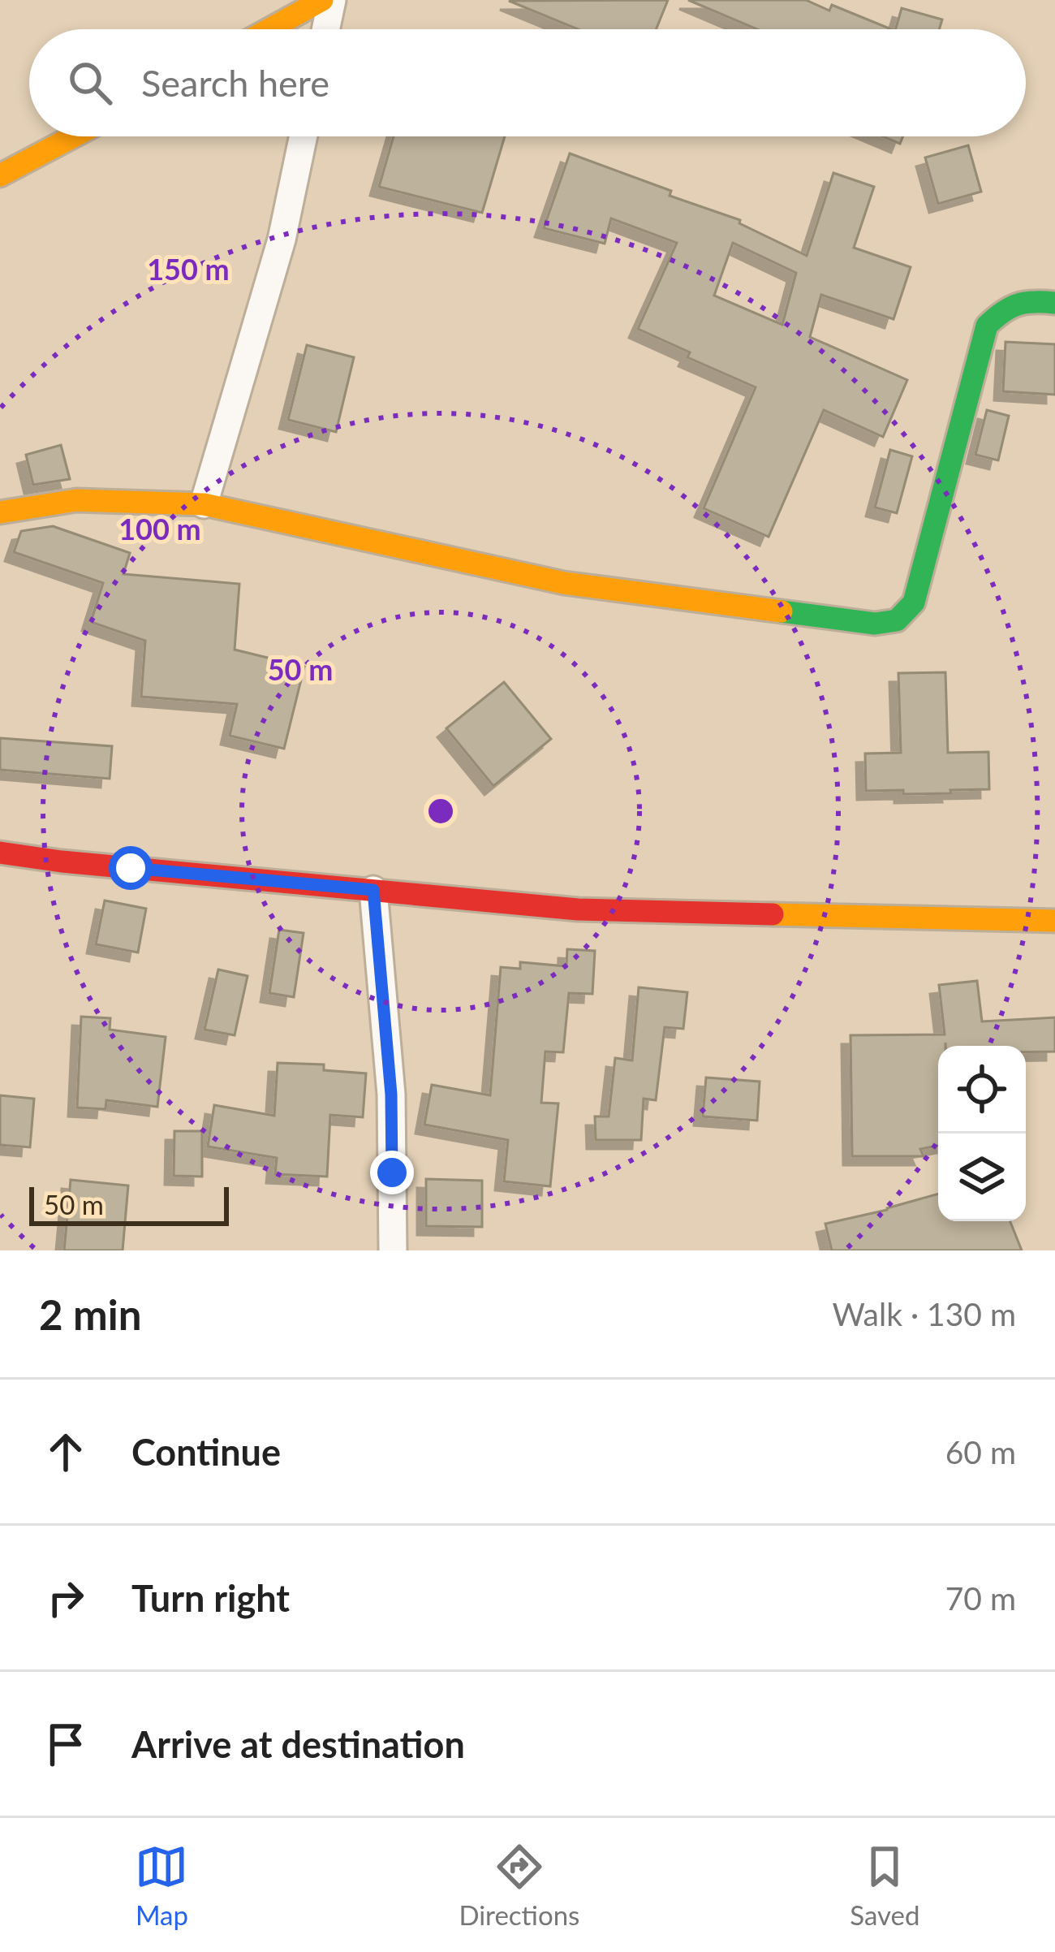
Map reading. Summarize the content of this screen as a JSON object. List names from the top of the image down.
{
  "scale_bar": "50 m",
  "page": {
    "search": "Search here",
    "scale": "50 m",
    "heading": ["2 min", "Walk · 130 m"],
    "list": [
      ["Continue", "60 m"],
      ["Turn right", "70 m"],
      "Arrive at destination"
    ],
    "nav": ["Map", "Directions", "Saved"]
  },
  "rings": ["150 m", "100 m", "50 m"]
}
